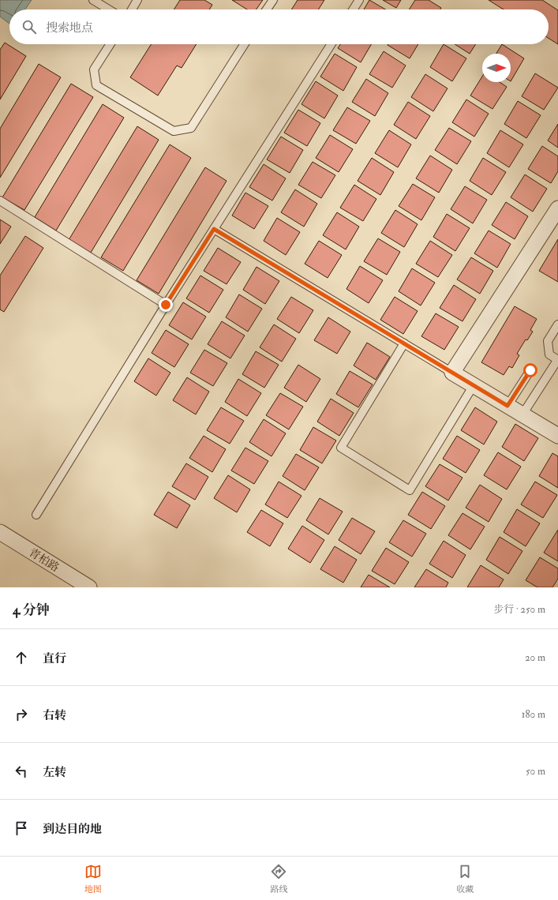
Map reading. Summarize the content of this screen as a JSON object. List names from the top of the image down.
{
  "streets": {
    "street": ["青柏路"]
  },
  "north": "right",
  "page": {
    "search": "搜索地点",
    "heading": ["4 分钟", "步行 · 250 m"],
    "list": [
      ["直行", "20 m"],
      ["右转", "180 m"],
      ["左转", "50 m"],
      "到达目的地"
    ],
    "nav": ["地图", "路线", "收藏"]
  }
}
